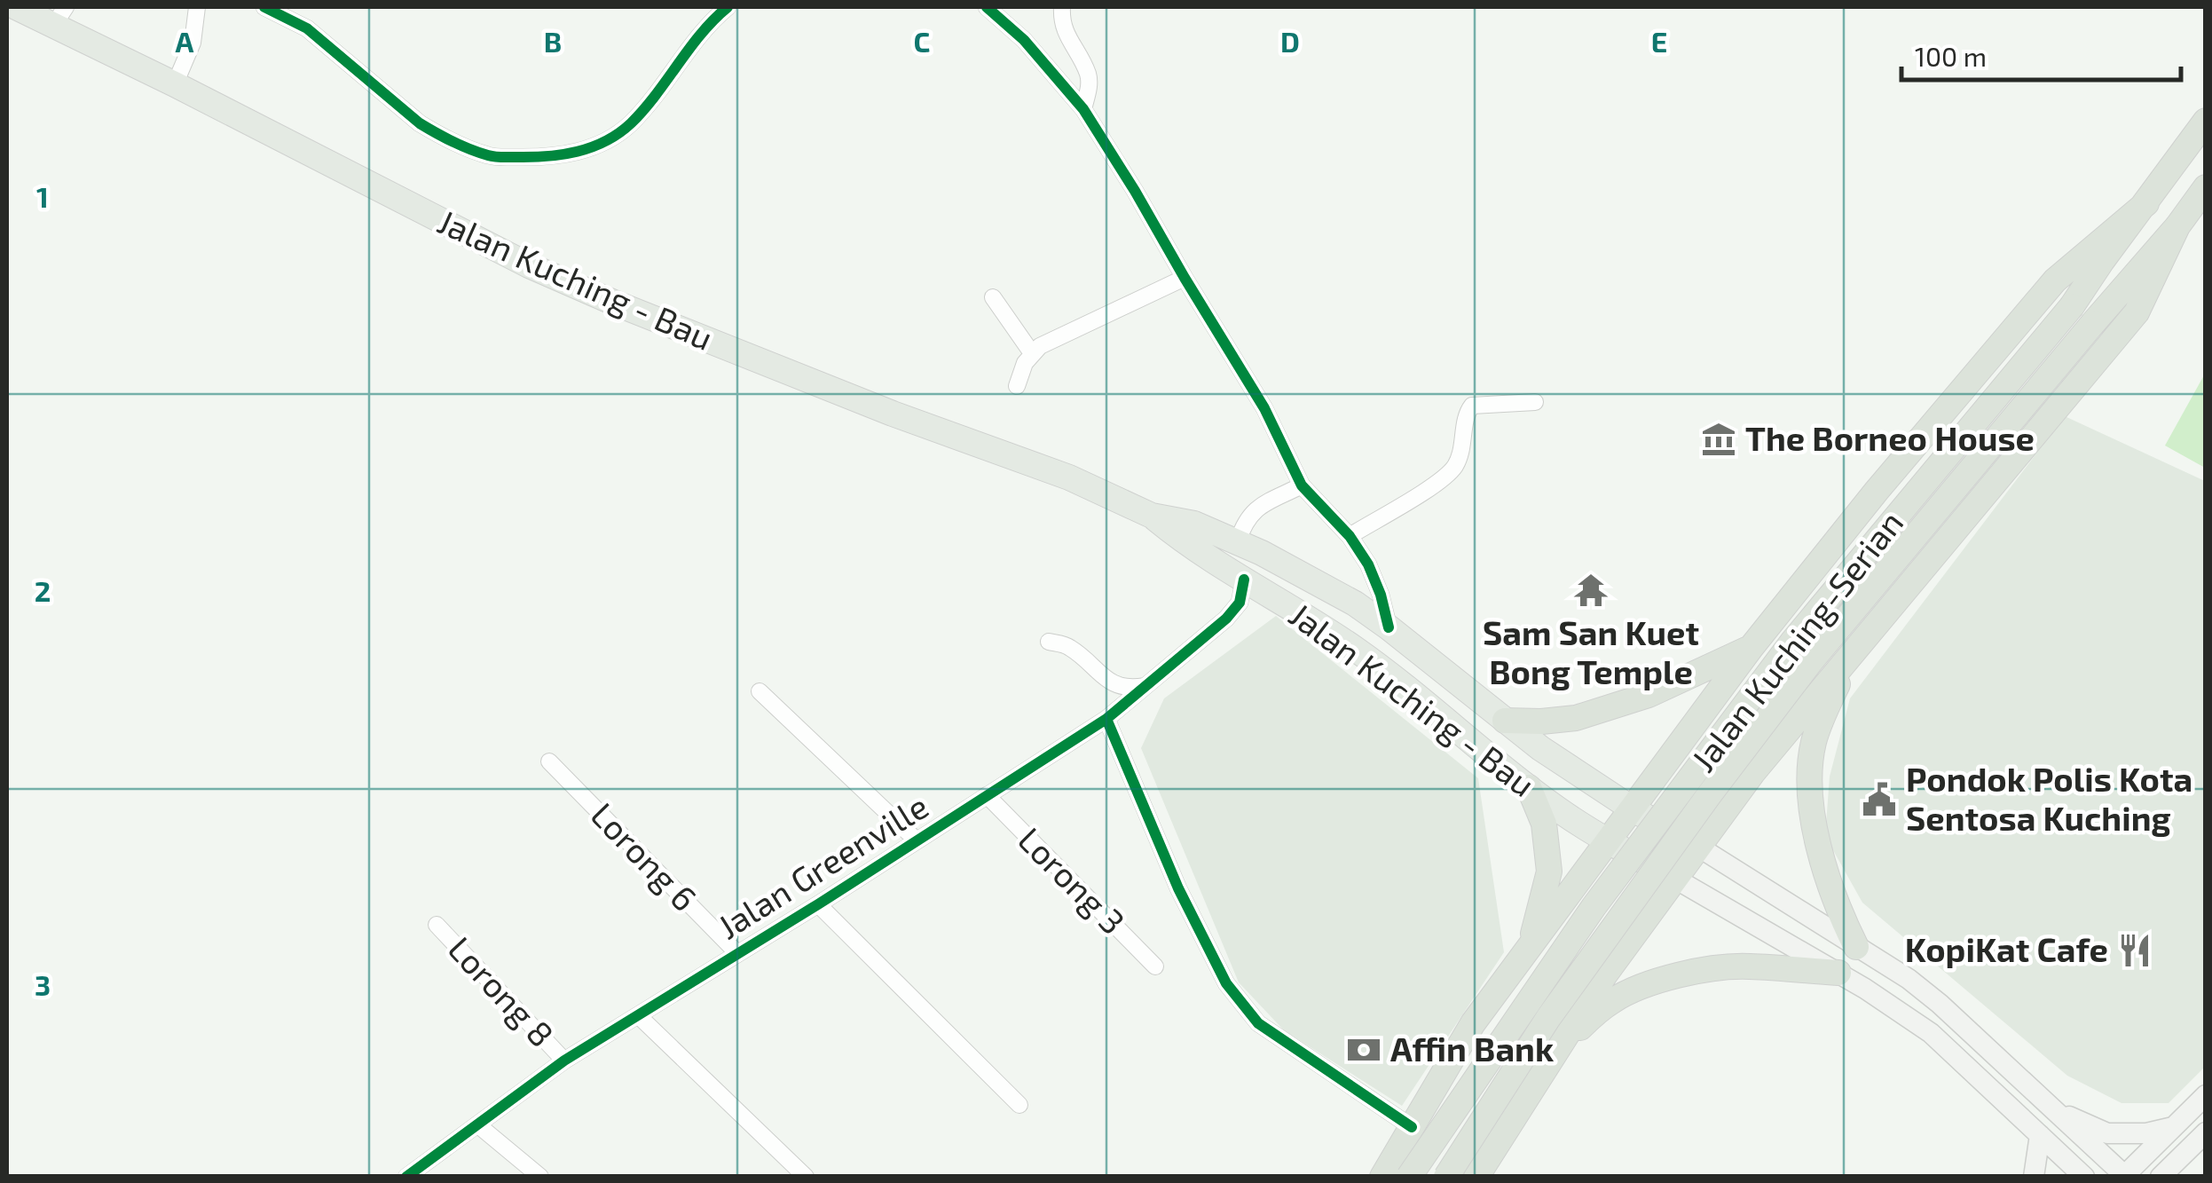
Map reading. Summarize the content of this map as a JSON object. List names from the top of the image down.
{
  "streets": {
    "highway": ["Jalan Kuching-Serian"],
    "main road": ["Jalan Kuching - Bau"],
    "street": [
      "Lorong 6",
      "Jalan Greenville",
      "Lorong 3",
      "Lorong 8"
    ]
  },
  "crossings": [
    ["Jalan Kuching - Bau", "Jalan Greenville"],
    ["Lorong 6", "Jalan Greenville"],
    ["Jalan Greenville", "Lorong 3"],
    ["Jalan Greenville", "Lorong 8"]
  ],
  "places": {
    "museum": ["The Borneo House"],
    "temple": ["Sam San Kuet Bong Temple"],
    "public building": ["Pondok Polis Kota Sentosa Kuching"],
    "restaurant": ["KopiKat Cafe"],
    "bank": ["Affin Bank"]
  },
  "scale_bar": "100 m",
  "grid": {
    "columns": [
      "A",
      "B",
      "C",
      "D",
      "E"
    ],
    "rows": ["1", "2", "3"]
  }
}
